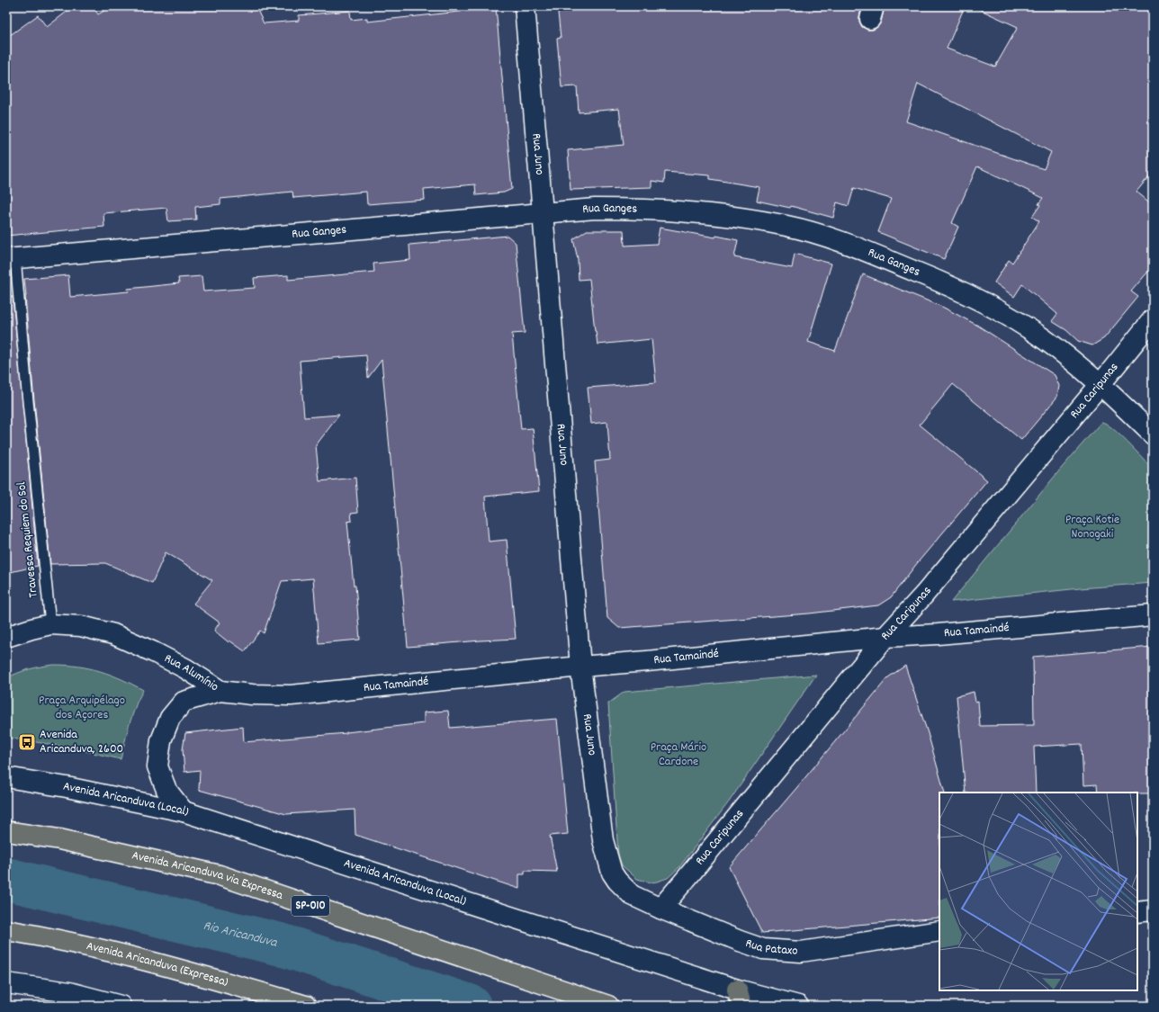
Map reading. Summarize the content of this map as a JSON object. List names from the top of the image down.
{
  "streets": {
    "highway": ["Avenida Aricanduva via Expressa", "SP-010", "Avenida Aricanduva (Expressa)"],
    "street": [
      "Rua Juno",
      "Rua Ganges",
      "Rua Caripunas",
      "Rua Tamaindé",
      "Rua Alumínio",
      "Avenida Aricanduva (Local)",
      "Rua Pataxo"
    ],
    "lane": ["Travessa Requiem do Sol"]
  },
  "crossings": [
    ["Rua Juno", "Rua Ganges"],
    ["Rua Juno", "Rua Tamaindé"],
    ["Rua Juno", "Rua Pataxo"],
    ["Rua Ganges", "Rua Caripunas"],
    ["Rua Ganges", "Travessa Requiem do Sol"],
    ["Rua Caripunas", "Rua Tamaindé"],
    ["Rua Caripunas", "Rua Pataxo"],
    ["Travessa Requiem do Sol", "Rua Alumínio"],
    ["Rua Tamaindé", "Rua Alumínio"],
    ["Rua Alumínio", "Avenida Aricanduva (Local)"]
  ],
  "water": ["Rio Aricanduva"],
  "parks": ["Praça Kotie Nonogaki", "Praça Arquipélago dos Açores", "Praça Mário Cardone"],
  "places": {
    "bus stop": ["Avenida Aricanduva, 2600"]
  }
}
